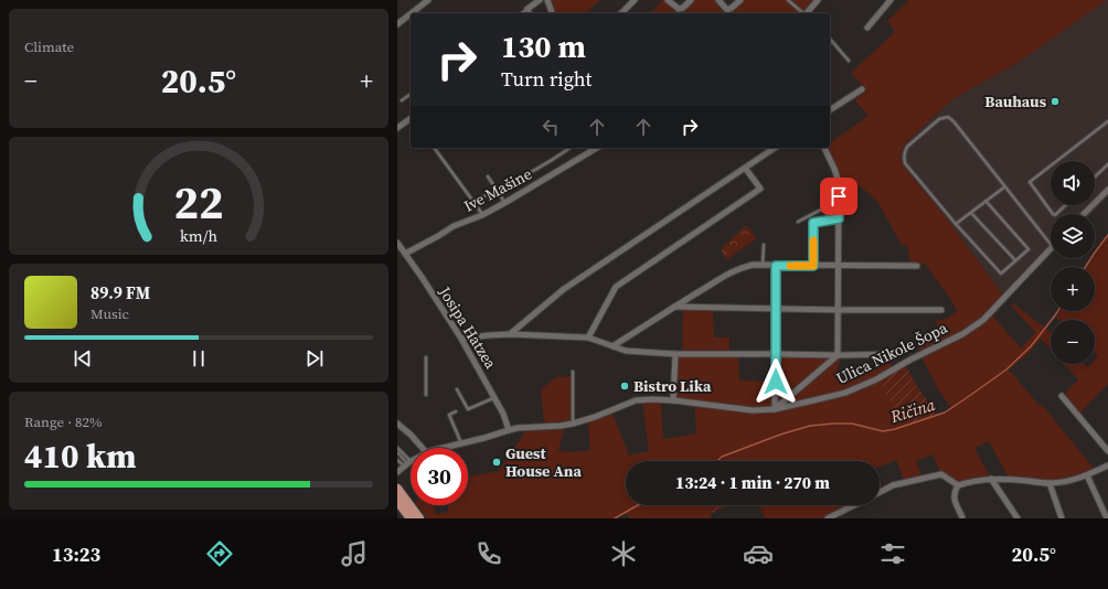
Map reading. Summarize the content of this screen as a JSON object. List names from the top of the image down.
{
  "streets": {
    "street": ["Ive Mašine", "Josipa Hatzea", "Ulica Nikole Šopa"]
  },
  "crossings": [
    ["Ive Mašine", "Josipa Hatzea"],
    ["Josipa Hatzea", "Ulica Nikole Šopa"]
  ],
  "water": ["Ričina"],
  "places": ["Bauhaus", "Bistro Lika", "Guest House Ana"],
  "page": {
    "tile": [
      "Climate",
      ["Range · 82%", "410 km"]
    ],
    "turn": ["130 m", "Turn right"],
    "heat": ["−", "20.5°", "+"],
    "map_buttons": ["+", "−"],
    "song": ["89.9 FM", "Music"],
    "limit": "30",
    "trip": "13:24 · 1 min · 270 m",
    "tabs": ["13:23", "20.5°"],
    "gauge": ["22", "km/h"]
  }
}
